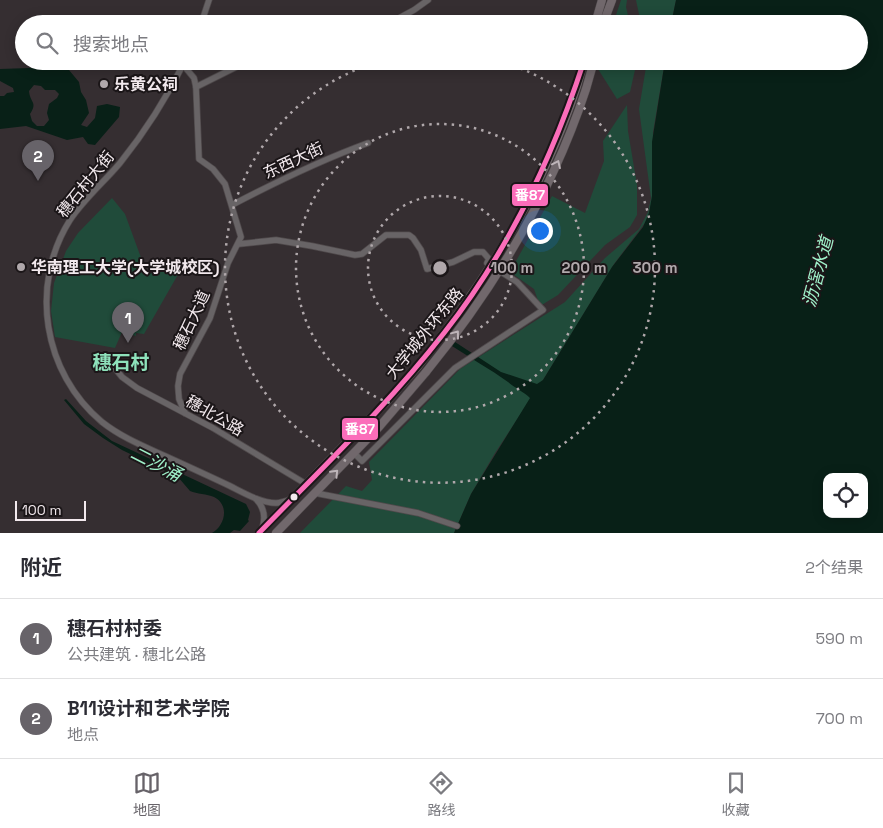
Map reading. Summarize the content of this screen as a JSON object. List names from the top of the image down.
{
  "streets": {
    "main road": ["大学城外环东路"],
    "street": [
      "东西大街",
      "穗石村大街",
      "穗石大道",
      "穗北公路"
    ]
  },
  "crossings": [
    ["穗石村大街", "大学城外环东路"],
    ["穗石大道", "穗北公路"],
    ["大学城外环东路", "穗北公路"]
  ],
  "districts": ["穗石村"],
  "water": ["沥滘水道", "二沙涌"],
  "places": ["乐黄公祠", "华南理工大学(大学城校区)"],
  "lines": ["transit line 番87"],
  "scale_bar": "100 m",
  "page": {
    "search": "搜索地点",
    "pins": ["2", "1"],
    "scale": "100 m",
    "heading": ["附近", "2个结果"],
    "list": [
      {
        "mark": "1",
        "name": "穗石村村委",
        "note": "公共建筑 · 穗北公路",
        "value": "590 m"
      },
      {
        "mark": "2",
        "name": "B11设计和艺术学院",
        "note": "地点",
        "value": "700 m"
      }
    ],
    "nav": ["地图", "路线", "收藏"]
  },
  "rings": ["100 m", "200 m", "300 m"]
}
